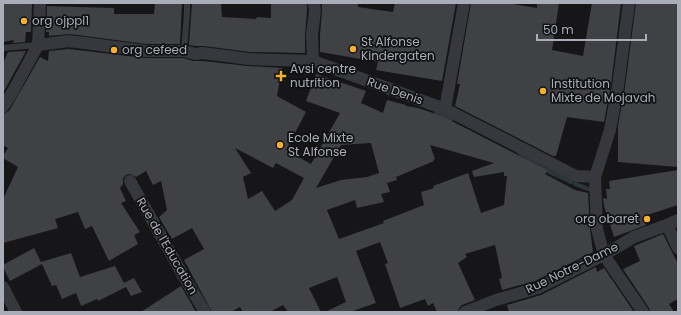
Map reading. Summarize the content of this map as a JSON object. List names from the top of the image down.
{
  "streets": {
    "street": ["Rue Denis", "Rue de l'Education", "Rue Notre-Dame"]
  },
  "places": {
    "other": [
      "org ojppl1",
      "St Alfonse Kindergaten",
      "org cefeed",
      "Institution Mixte de Mojavah",
      "Ecole Mixte St Alfonse",
      "org obaret"
    ],
    "health": ["Avsi centre nutrition"]
  },
  "scale_bar": "50 m"
}
